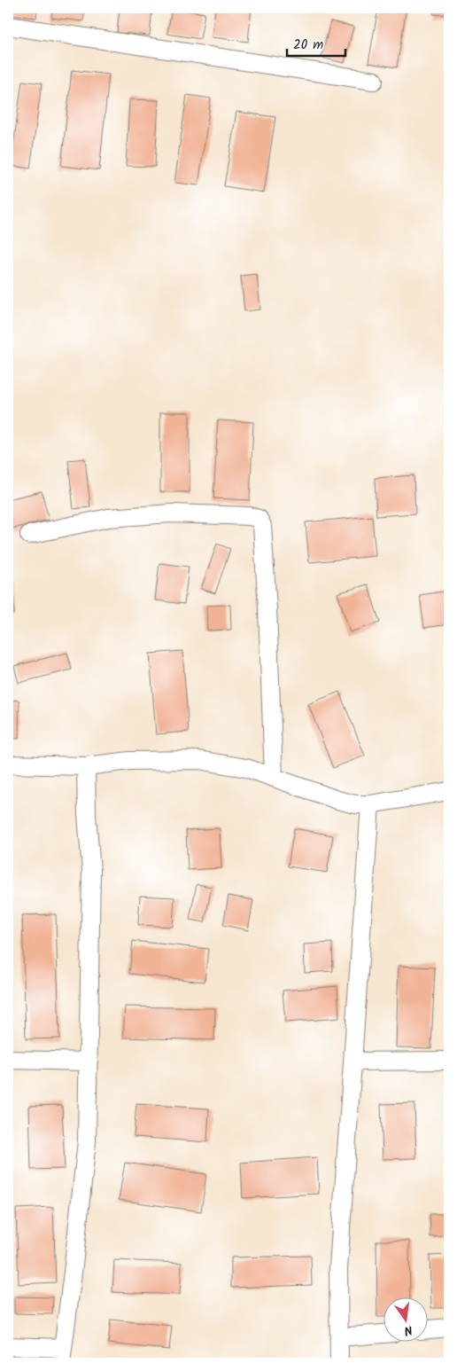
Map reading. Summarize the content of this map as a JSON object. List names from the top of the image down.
{
  "scale_bar": "20 m",
  "north": "bottom"
}
